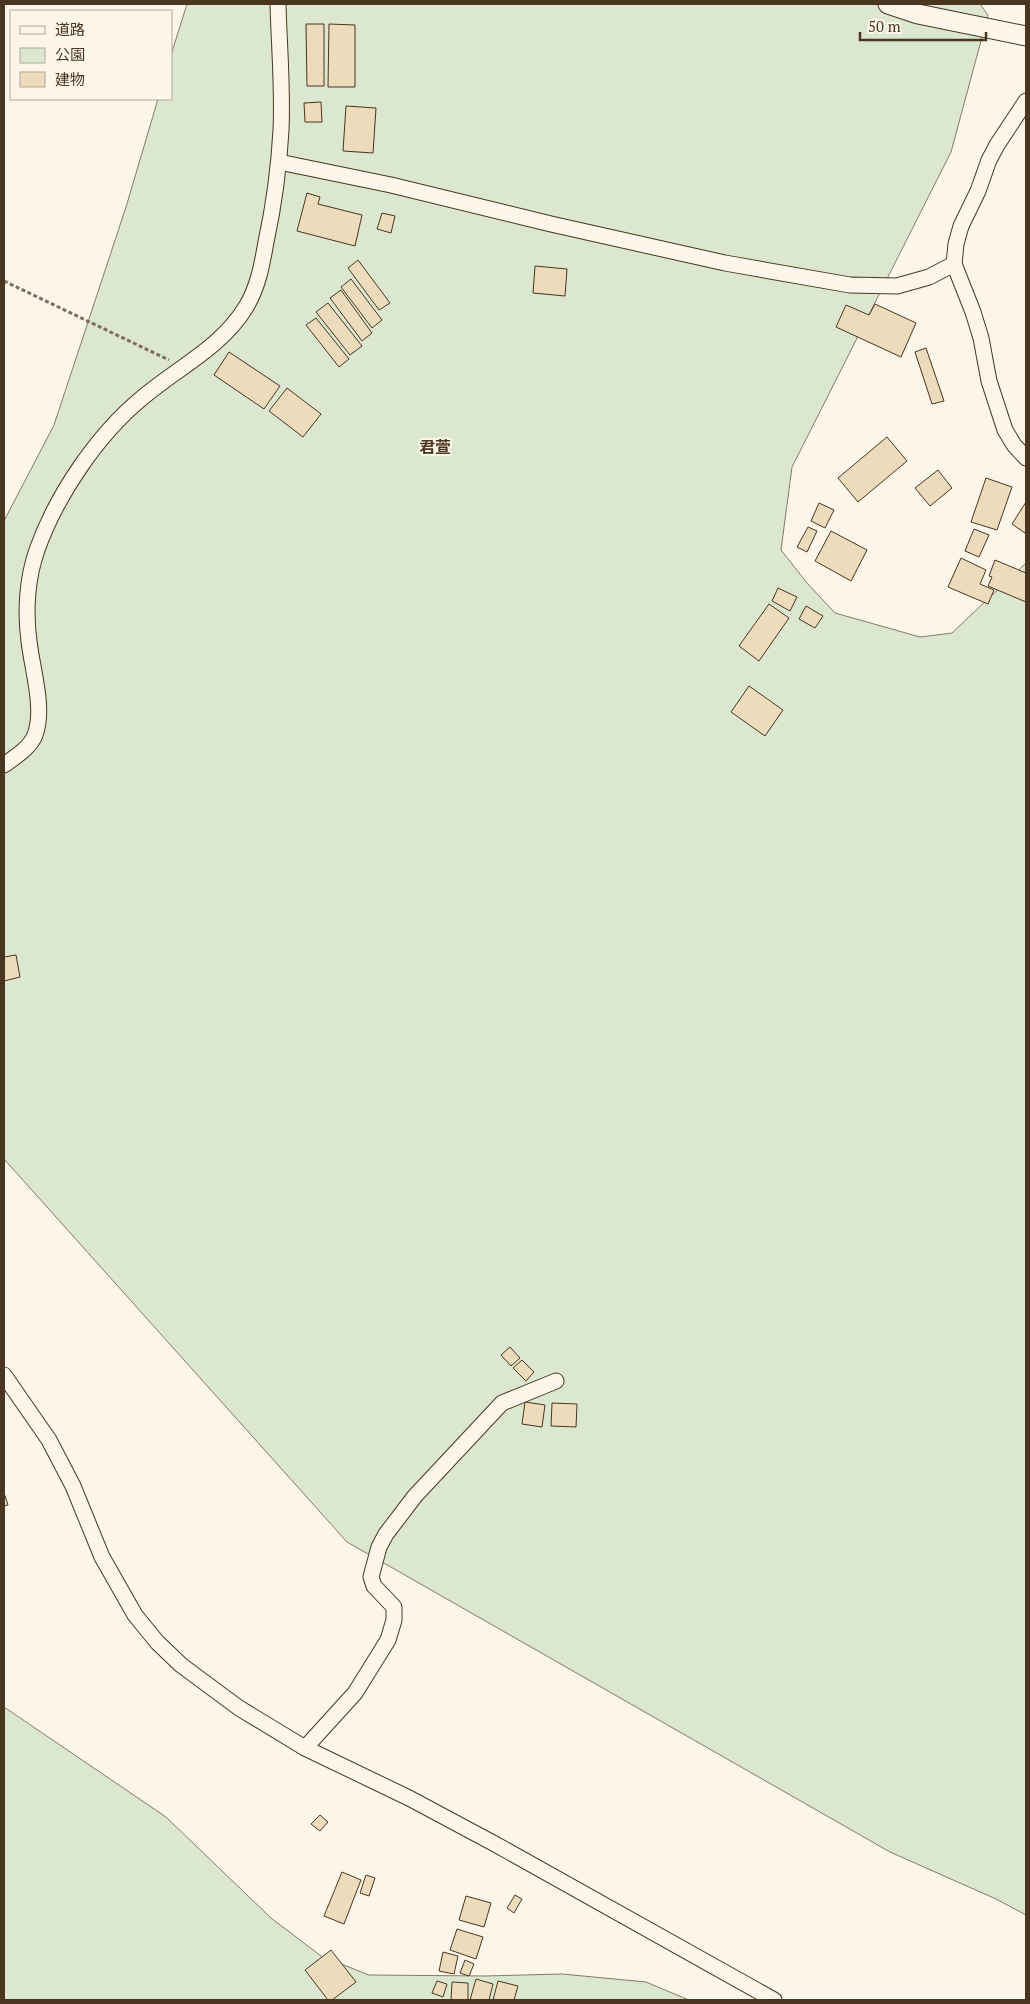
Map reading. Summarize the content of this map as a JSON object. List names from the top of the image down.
{
  "districts": ["君萱"],
  "legend": ["道路", "公園", "建物"],
  "scale_bar": "50 m"
}
